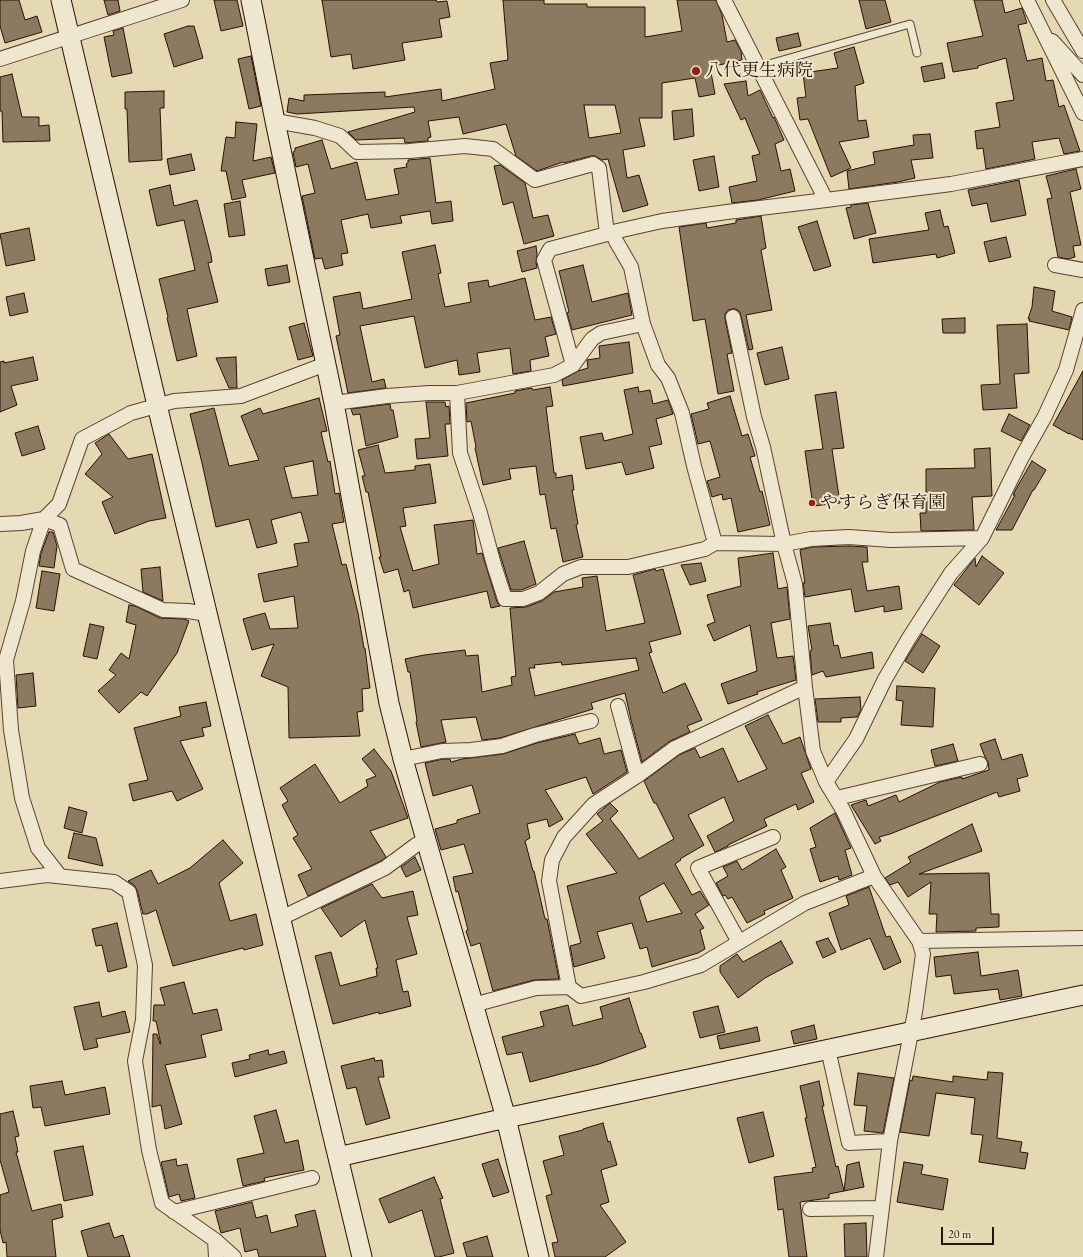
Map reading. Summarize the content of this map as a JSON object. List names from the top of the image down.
{
  "places": ["八代更生病院", "やすらぎ保育園"],
  "scale_bar": "20 m"
}
